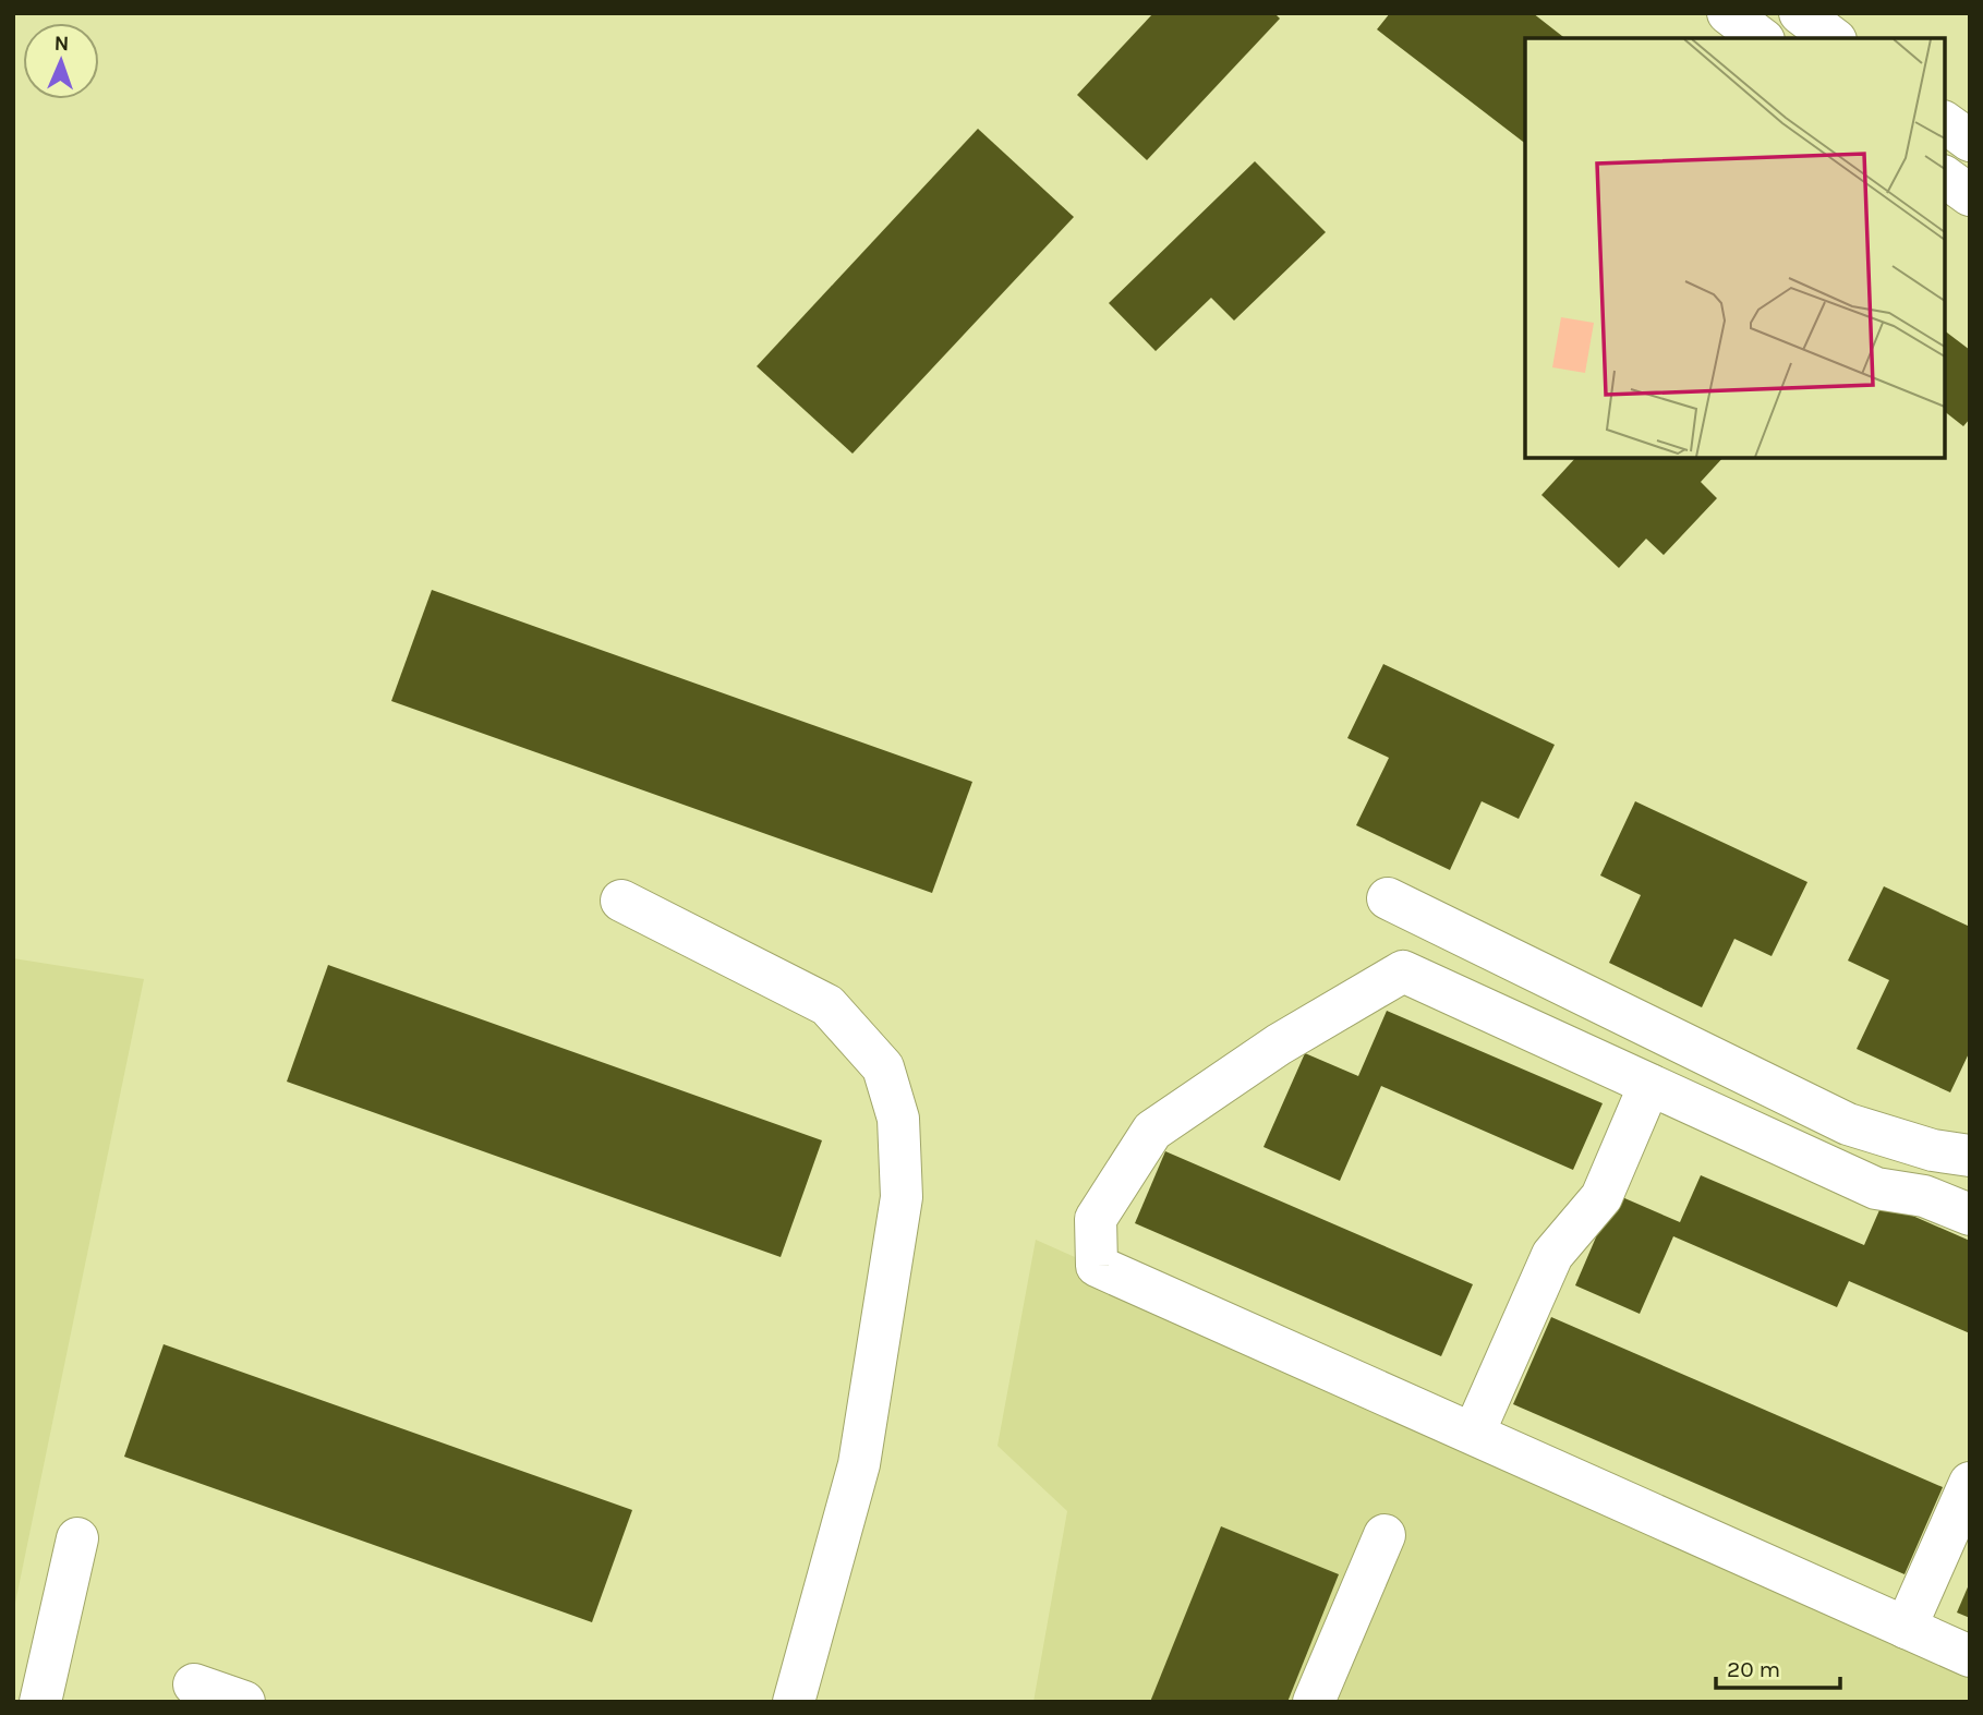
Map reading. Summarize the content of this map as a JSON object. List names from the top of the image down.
{
  "scale_bar": "20 m",
  "north": "top"
}
